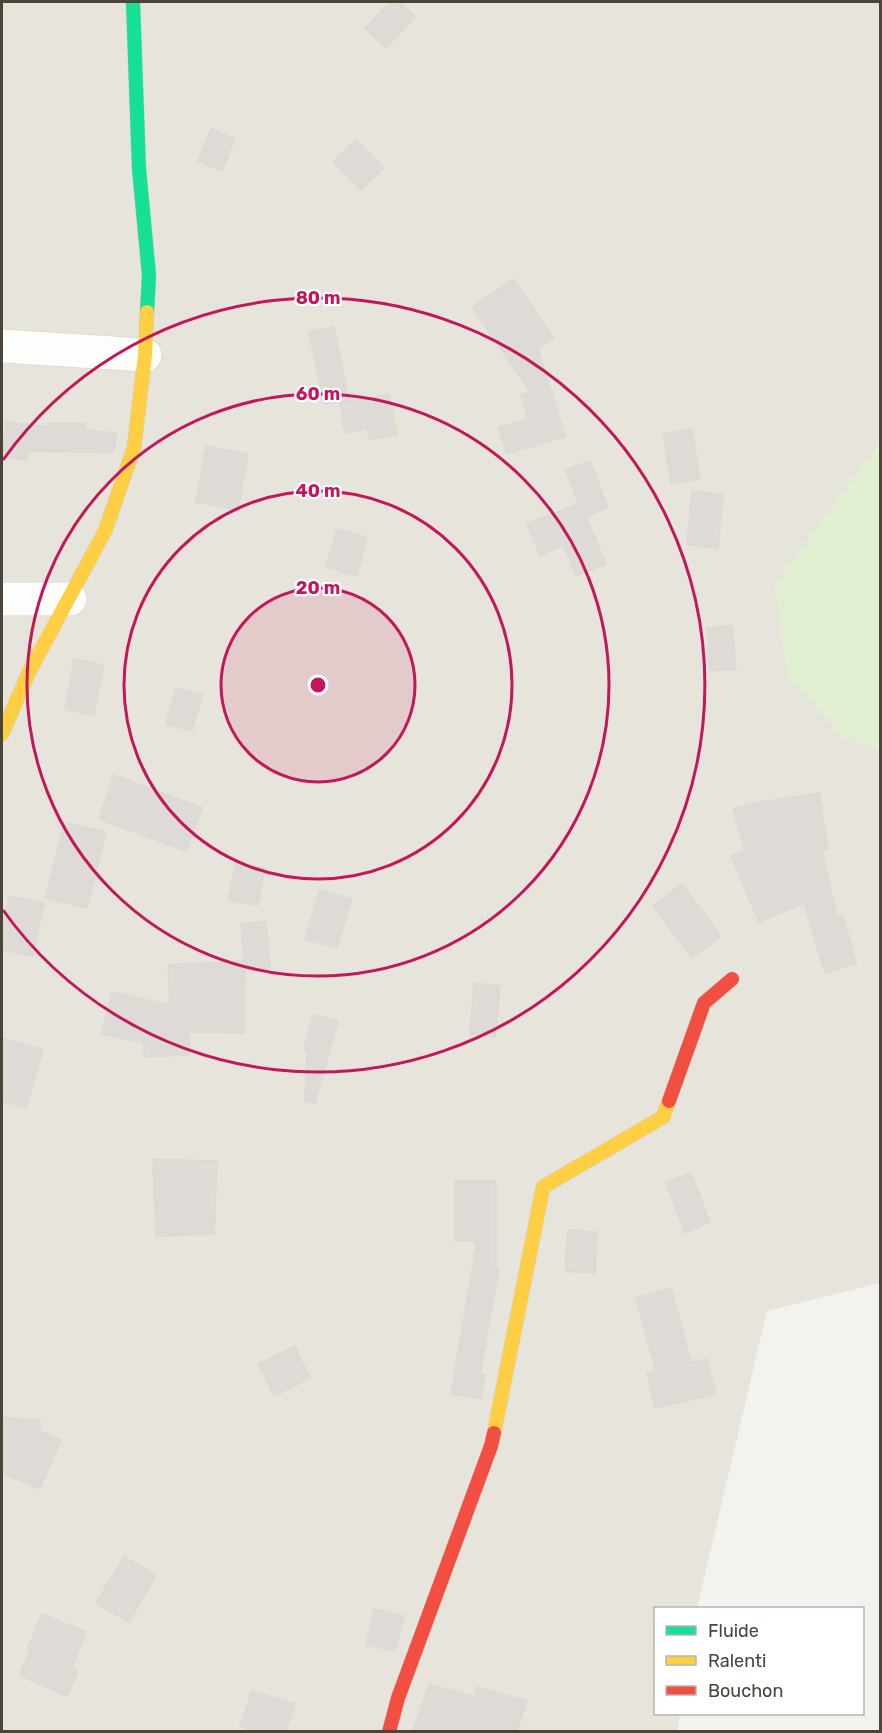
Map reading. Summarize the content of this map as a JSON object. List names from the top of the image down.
{
  "legend": ["Fluide", "Ralenti", "Bouchon"],
  "rings": [
    "80 m",
    "60 m",
    "40 m",
    "20 m"
  ]
}
